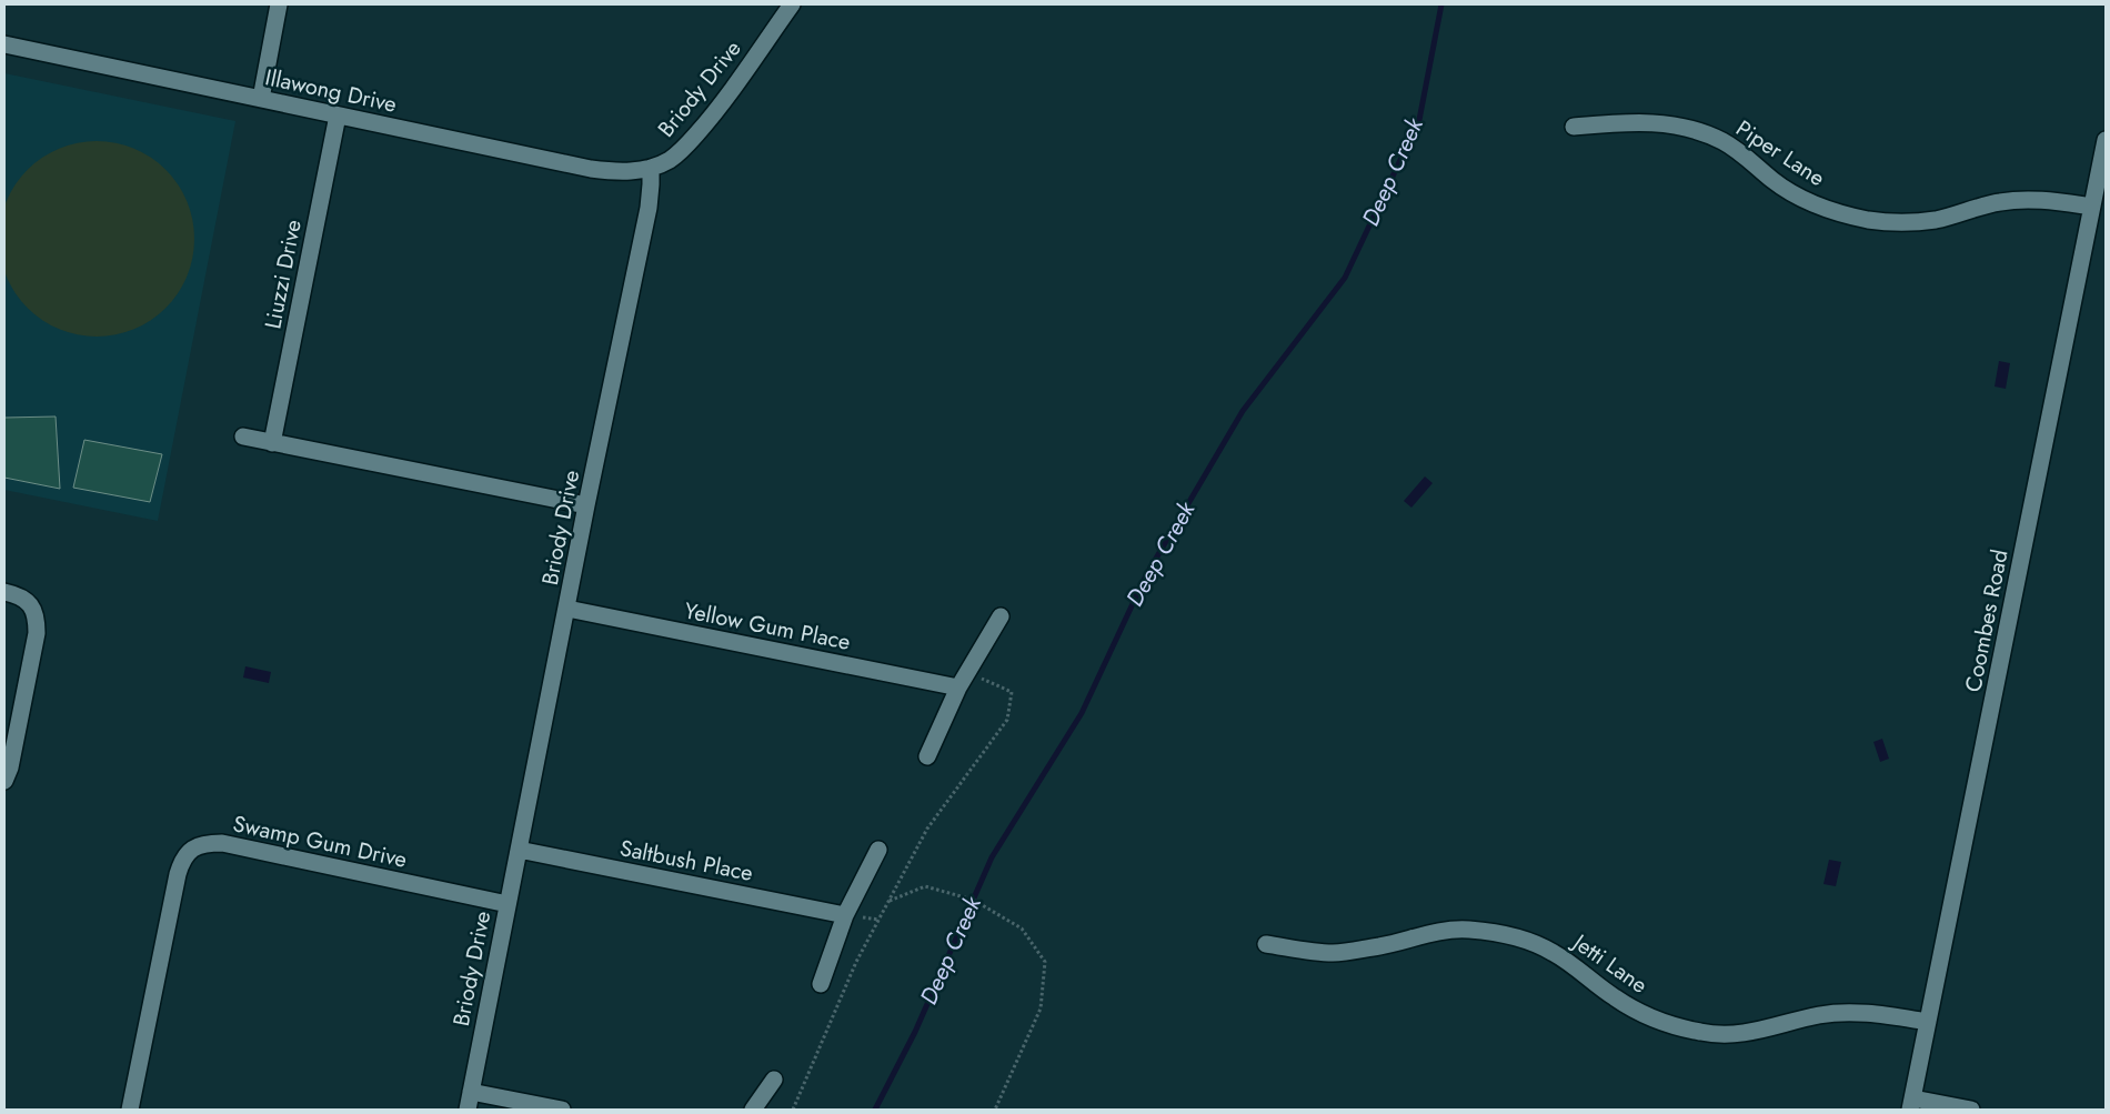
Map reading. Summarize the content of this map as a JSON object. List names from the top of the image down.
{
  "streets": {
    "street": [
      "Briody Drive",
      "Illawong Drive",
      "Piper Lane",
      "Liuzzi Drive",
      "Coombes Road",
      "Yellow Gum Place",
      "Swamp Gum Drive",
      "Saltbush Place",
      "Jetti Lane"
    ]
  },
  "crossings": [
    ["Briody Drive", "Illawong Drive"],
    ["Briody Drive", "Yellow Gum Place"],
    ["Briody Drive", "Swamp Gum Drive"],
    ["Briody Drive", "Saltbush Place"],
    ["Illawong Drive", "Liuzzi Drive"],
    ["Piper Lane", "Coombes Road"],
    ["Coombes Road", "Jetti Lane"]
  ],
  "water": ["Deep Creek"]
}
